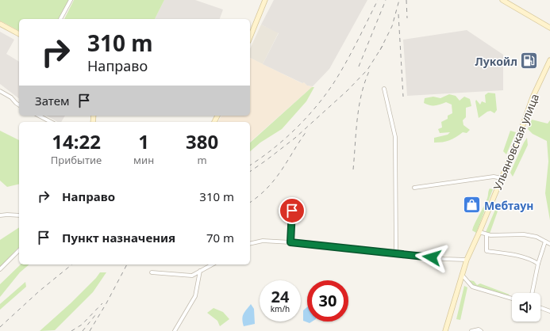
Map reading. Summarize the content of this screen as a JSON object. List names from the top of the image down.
{
  "streets": {
    "main road": ["Ульяновская улица"]
  },
  "places": {
    "fuel station": ["Лукойл"],
    "shop": ["Мебтаун"]
  },
  "page": {
    "turn": ["310 m", "Направо"],
    "then": "Затем",
    "eta": [
      "14:22",
      "Прибытие",
      "1",
      "мин",
      "380",
      "m"
    ],
    "list": [
      {
        "name": "Направо",
        "value": "310 m"
      },
      {
        "name": "Пункт назначения",
        "value": "70 m"
      }
    ],
    "speed": "24 km/h",
    "limit": "30"
  }
}
